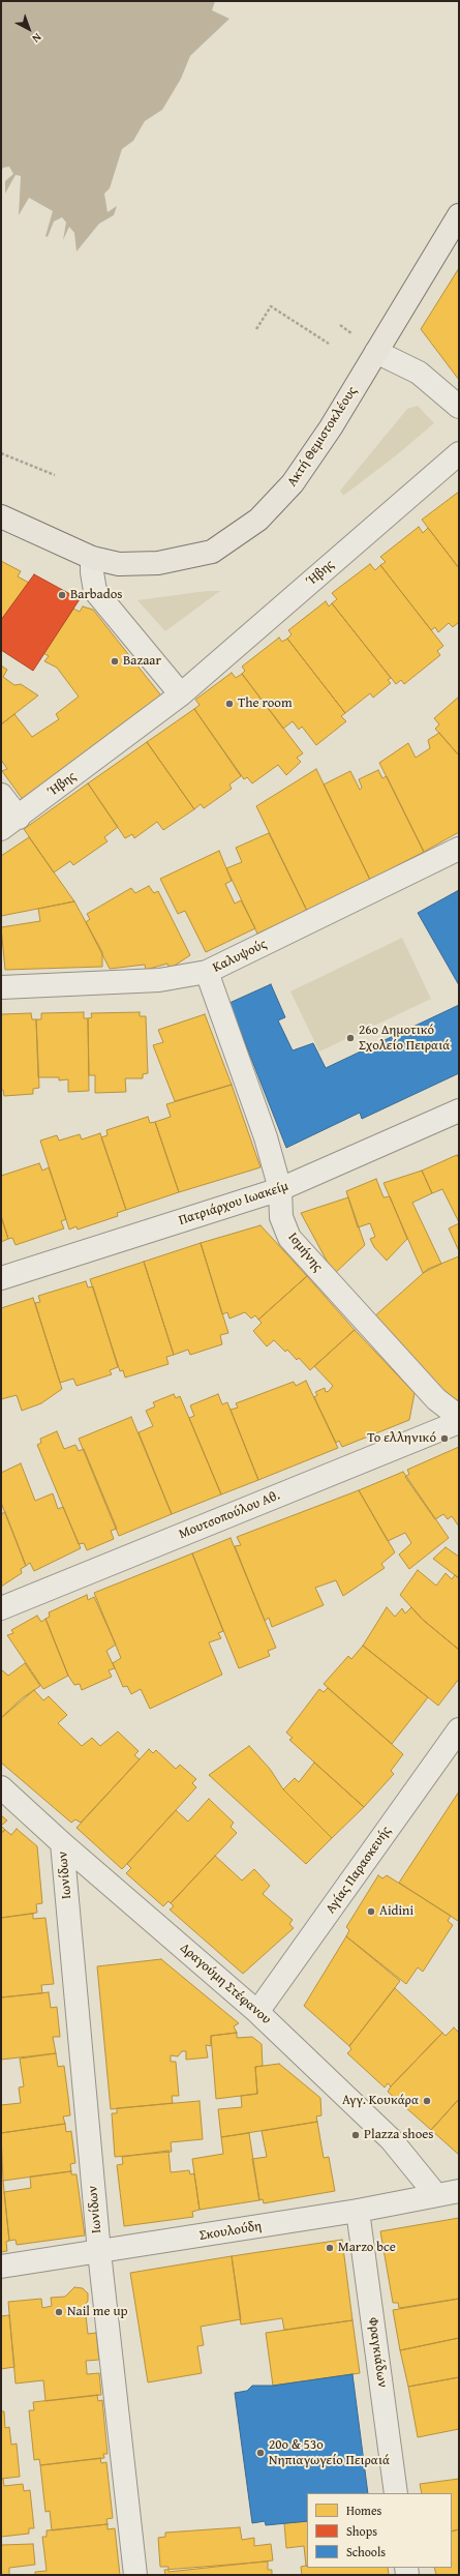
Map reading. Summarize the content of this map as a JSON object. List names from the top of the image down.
{
  "streets": {
    "main road": ["Ακτή Θεμιστοκλέους"],
    "street": [
      "Ήβης",
      "Καλυψούς",
      "Πατριάρχου Ιωακείμ",
      "Ισμήνης",
      "Μουτσοπούλου Αθ.",
      "Αγίας Παρασκευής",
      "Ιωνίδων",
      "Δραγούμη Στέφανου",
      "Σκουλούδη",
      "Φραγκιάδων"
    ]
  },
  "crossings": [
    ["Καλυψούς", "Ισμήνης"],
    ["Πατριάρχου Ιωακείμ", "Ισμήνης"],
    ["Αγίας Παρασκευής", "Δραγούμη Στέφανου"],
    ["Ιωνίδων", "Δραγούμη Στέφανου"],
    ["Ιωνίδων", "Σκουλούδη"],
    ["Δραγούμη Στέφανου", "Σκουλούδη"],
    ["Σκουλούδη", "Φραγκιάδων"]
  ],
  "places": [
    "Barbados",
    "Bazaar",
    "The room",
    "26ο Δημοτικό Σχολείο Πειραιά",
    "Το ελληνικό",
    "Aidini",
    "Αγγ. Κουκάρα",
    "Plazza shoes",
    "Marzo bce",
    "Nail me up",
    "20ο & 53ο Νηπιαγωγείο Πειραιά"
  ],
  "legend": ["Homes", "Shops", "Schools"],
  "north": "bottom right"
}
